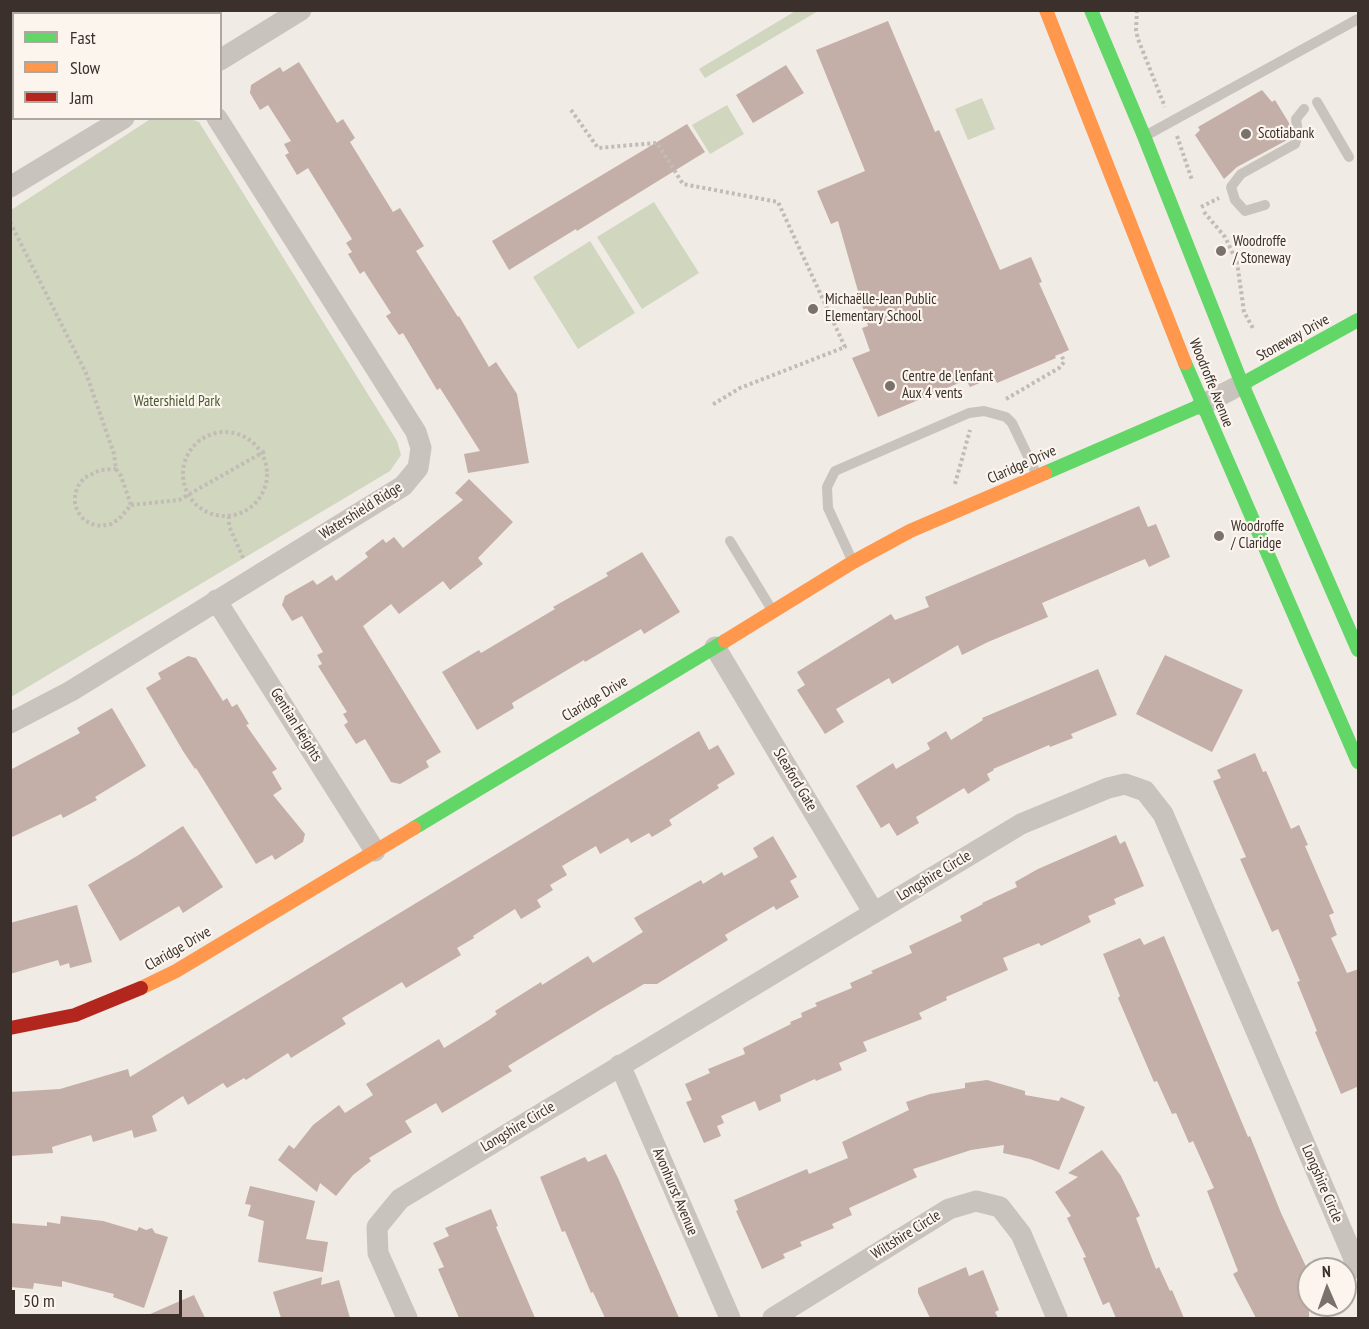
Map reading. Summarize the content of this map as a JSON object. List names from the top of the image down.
{
  "streets": {
    "main road": ["Stoneway Drive", "Woodroffe Avenue", "Claridge Drive"],
    "street": [
      "Watershield Ridge",
      "Gentian Heights",
      "Sleaford Gate",
      "Longshire Circle",
      "Avonhurst Avenue",
      "Wiltshire Circle"
    ]
  },
  "crossings": [
    ["Stoneway Drive", "Woodroffe Avenue"],
    ["Woodroffe Avenue", "Claridge Drive"],
    ["Claridge Drive", "Gentian Heights"],
    ["Claridge Drive", "Sleaford Gate"],
    ["Watershield Ridge", "Gentian Heights"],
    ["Sleaford Gate", "Longshire Circle"],
    ["Longshire Circle", "Avonhurst Avenue"]
  ],
  "parks": ["Watershield Park"],
  "places": [
    "Scotiabank",
    "Woodroffe / Stoneway",
    "Michaëlle-Jean Public Elementary School",
    "Centre de l'enfant Aux 4 vents",
    "Woodroffe / Claridge"
  ],
  "legend": ["Fast", "Slow", "Jam"],
  "scale_bar": "50 m",
  "north": "top"
}
